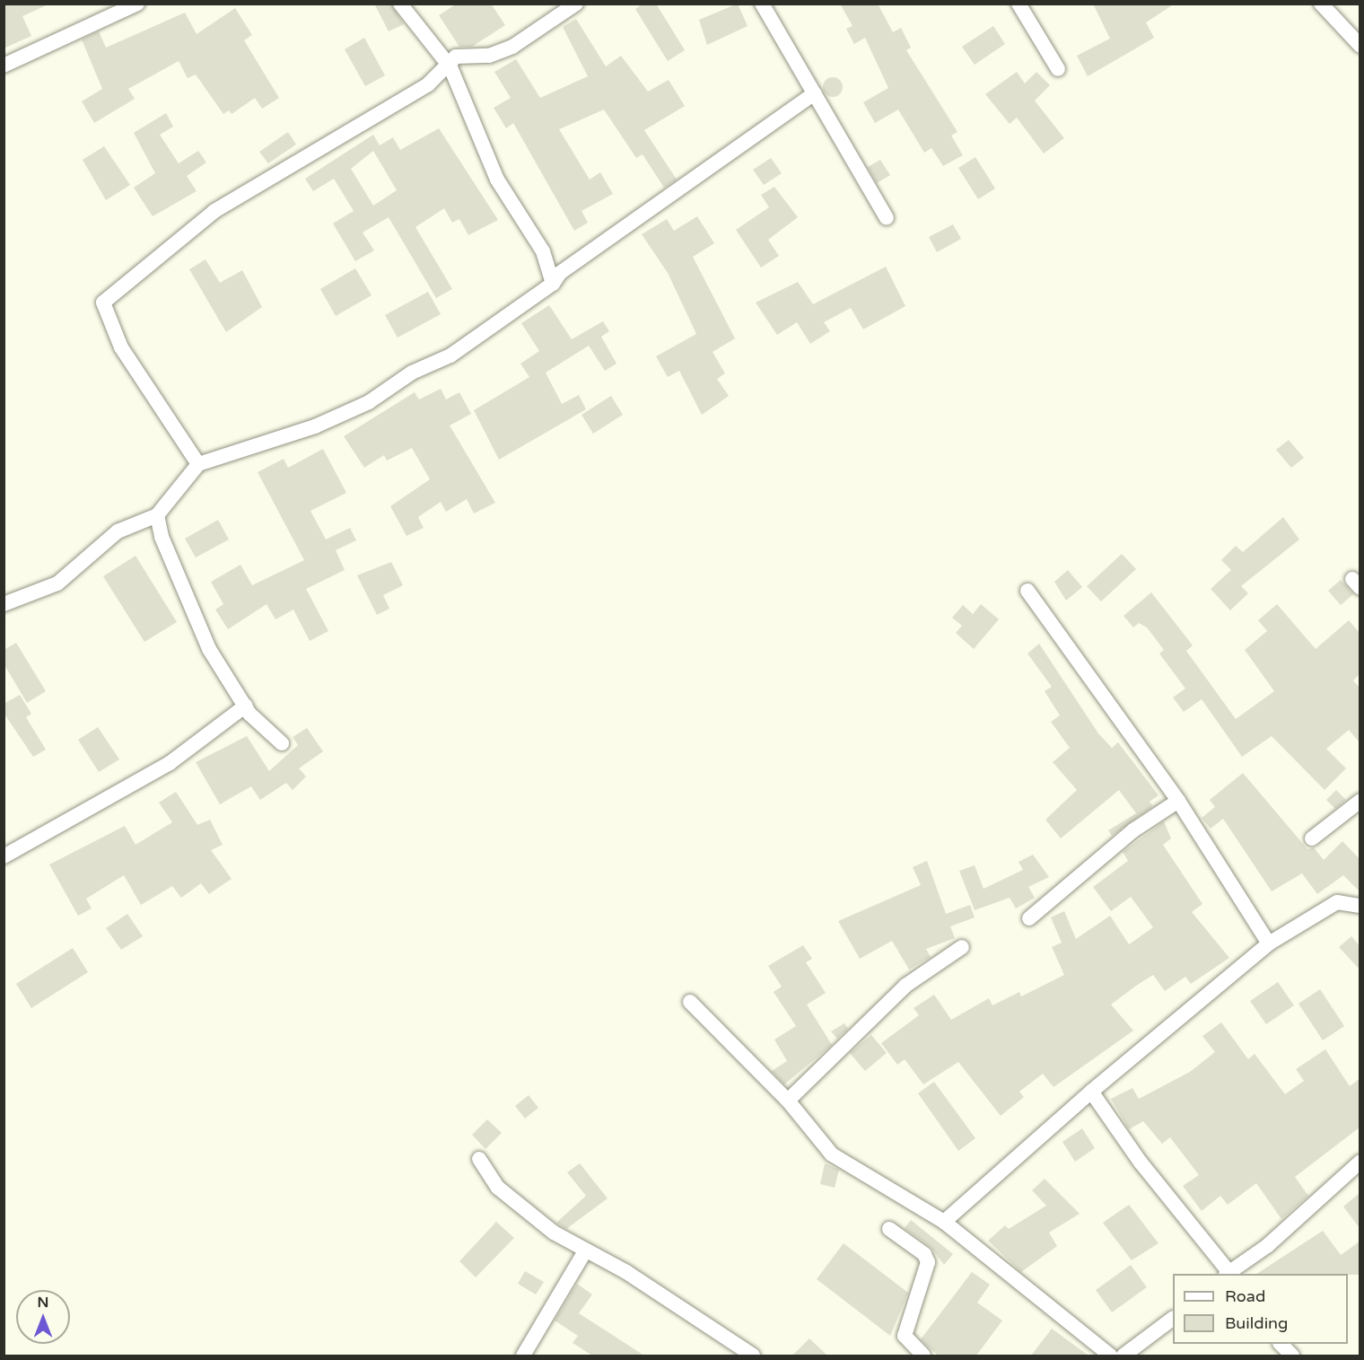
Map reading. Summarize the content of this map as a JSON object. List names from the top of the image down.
{
  "legend": ["Road", "Building"],
  "north": "top"
}
